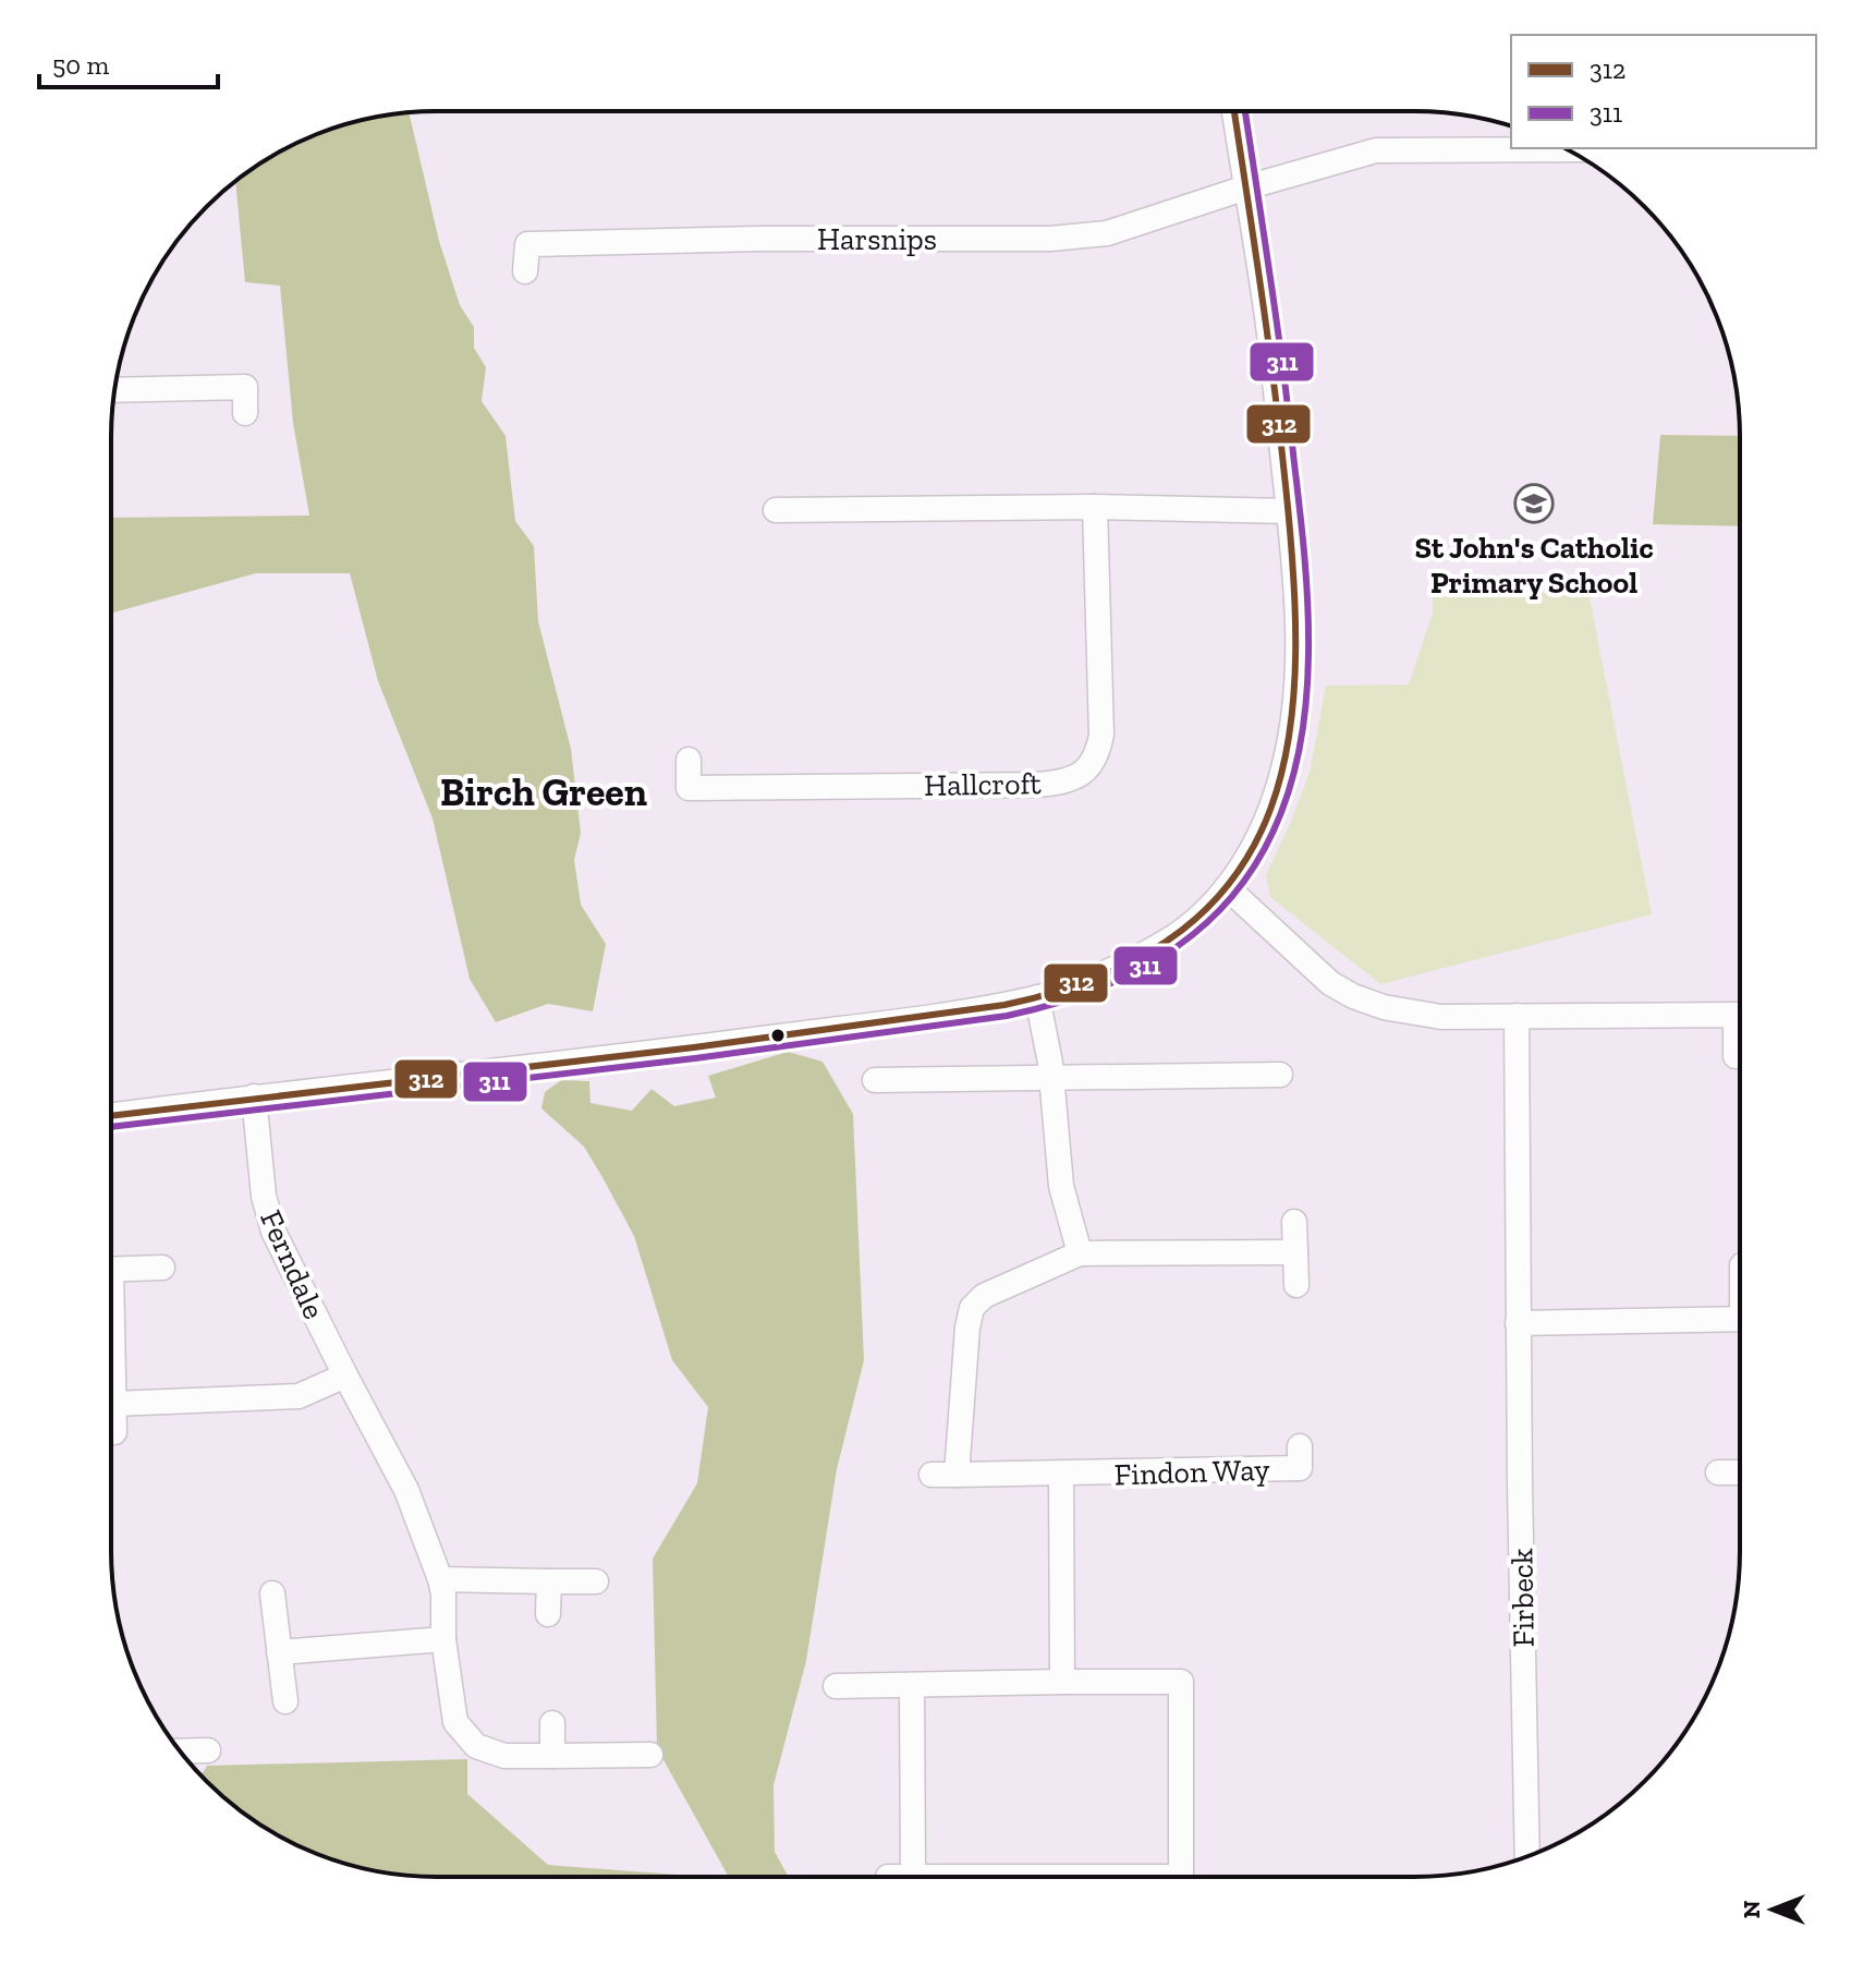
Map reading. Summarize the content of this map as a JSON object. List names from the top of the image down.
{
  "streets": {
    "street": [
      "Harsnips",
      "Hallcroft",
      "Ferndale",
      "Findon Way",
      "Firbeck"
    ]
  },
  "districts": ["Birch Green"],
  "places": {
    "school or university": ["St John's Catholic Primary School"]
  },
  "lines": ["transit line 312", "transit line 311"],
  "legend": ["312", "311"],
  "scale_bar": "50 m",
  "north": "left"
}
